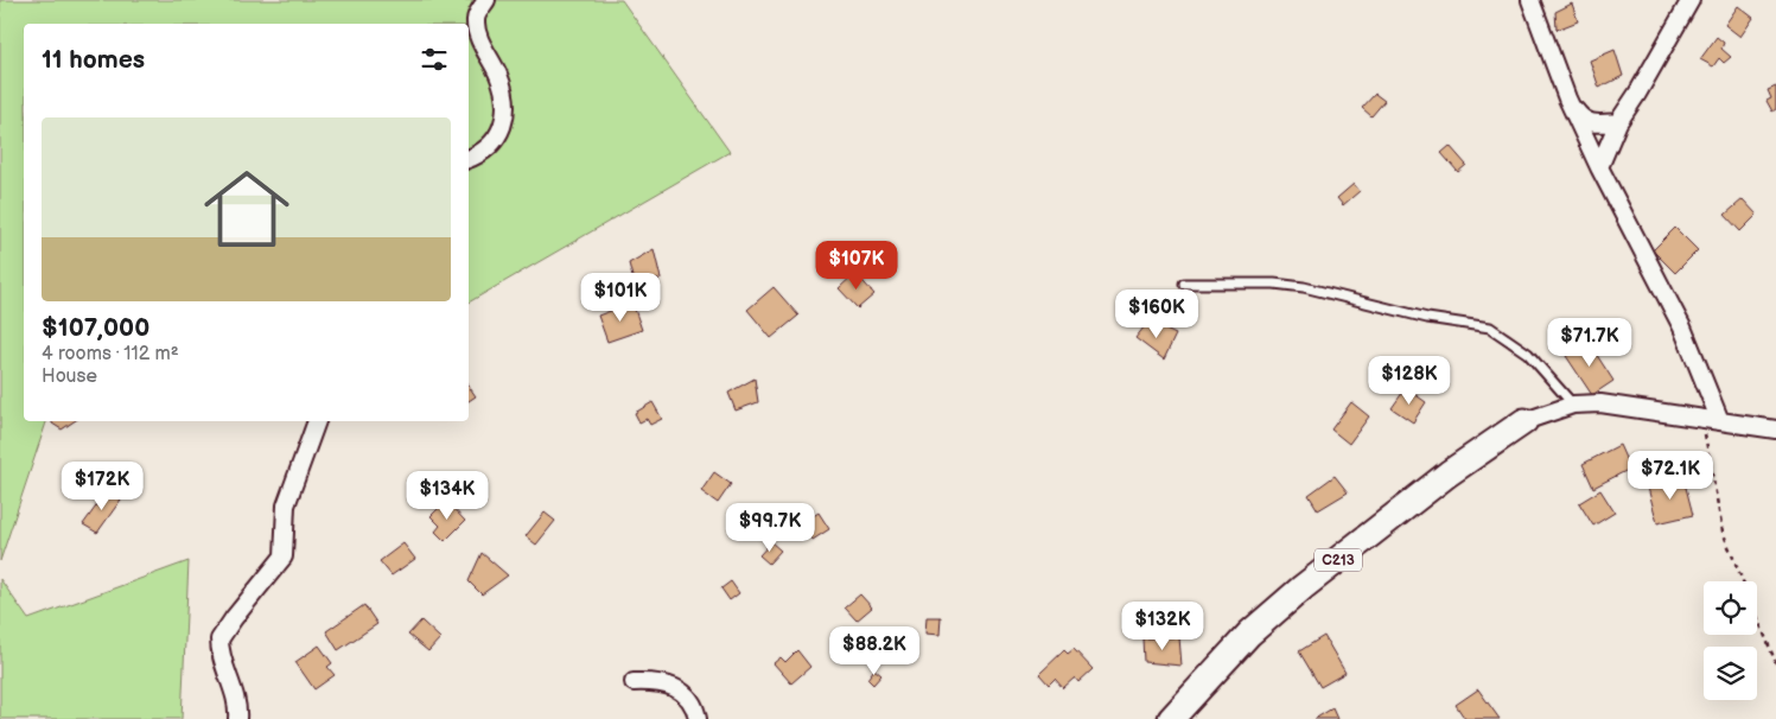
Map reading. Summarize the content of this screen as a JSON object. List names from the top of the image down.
{
  "streets": {
    "main road": ["C213"]
  },
  "page": {
    "heading": "11 homes",
    "list": [
      {
        "name": "$107,000",
        "note": "4 rooms · 112 m² · House"
      }
    ],
    "price": [
      "$107K",
      "$101K",
      "$160K",
      "$71.7K",
      "$128K",
      "$72.1K",
      "$172K",
      "$134K",
      "$99.7K",
      "$132K",
      "$88.2K"
    ]
  }
}
